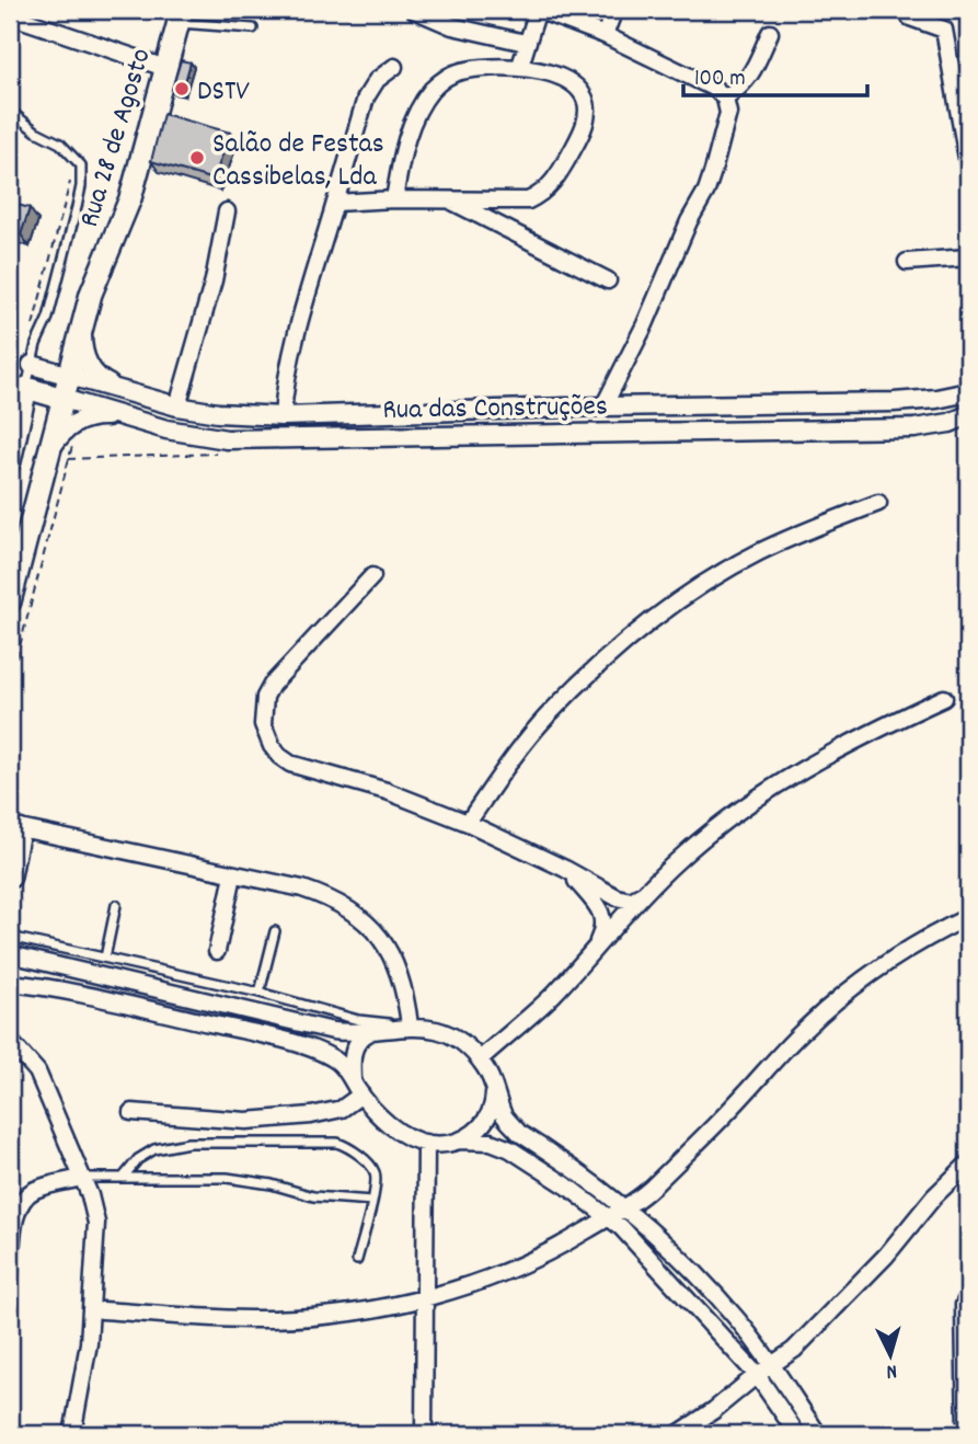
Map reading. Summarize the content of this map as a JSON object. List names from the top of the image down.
{
  "streets": {
    "main road": ["Rua 28 de Agosto", "Rua das Construções"]
  },
  "crossings": [
    ["Rua 28 de Agosto", "Rua das Construções"]
  ],
  "places": ["DSTV", "Salão de Festas Cassibelas, Lda"],
  "scale_bar": "100 m",
  "north": "bottom"
}
